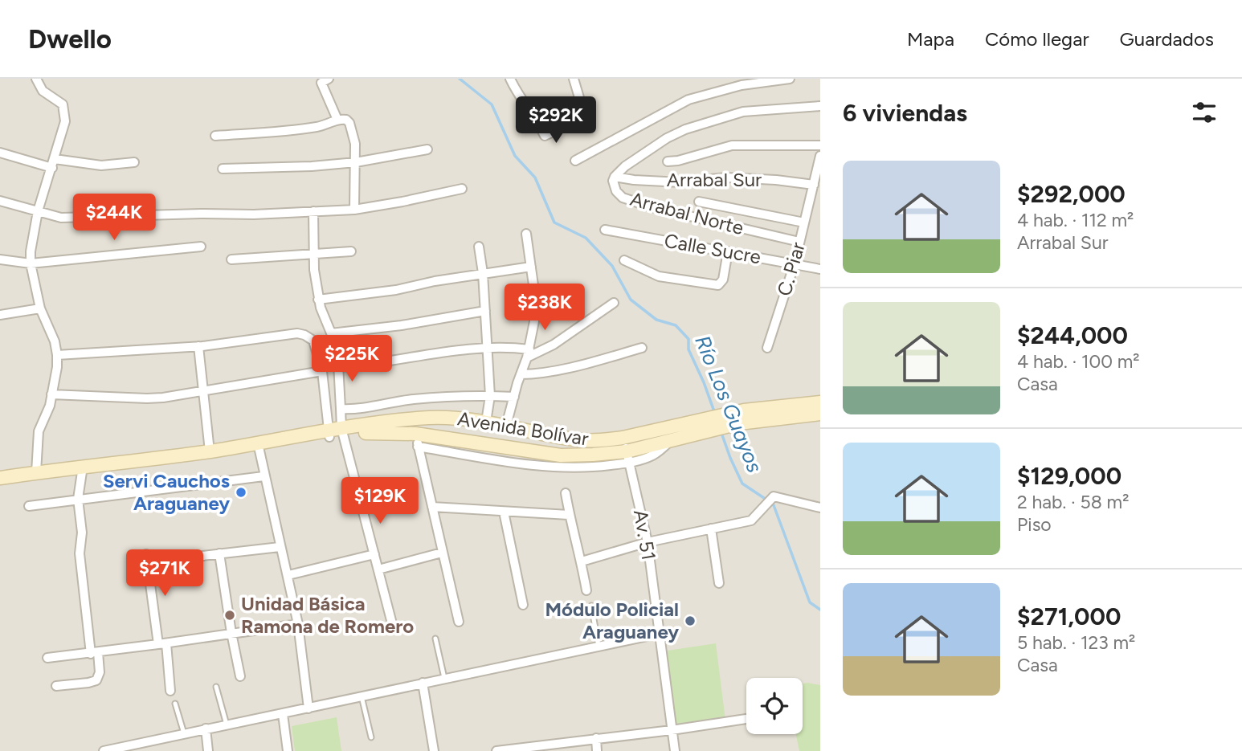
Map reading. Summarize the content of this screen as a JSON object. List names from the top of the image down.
{
  "streets": {
    "main road": ["Avenida Bolívar"],
    "street": [
      "Arrabal Sur",
      "Arrabal Norte",
      "Calle Sucre",
      "C. Piar",
      "Av. 51"
    ]
  },
  "crossings": [
    ["Arrabal Sur", "Arrabal Norte"],
    ["Arrabal Sur", "C. Piar"],
    ["Arrabal Norte", "C. Piar"],
    ["Calle Sucre", "C. Piar"],
    ["Avenida Bolívar", "Av. 51"]
  ],
  "water": ["Río Los Guayos"],
  "places": ["Servi Cauchos Araguaney", "Unidad Básica Ramona de Romero", "Módulo Policial Araguaney"],
  "page": {
    "header": "Dwello",
    "nav": ["Mapa", "Cómo llegar", "Guardados"],
    "heading": "6 viviendas",
    "price": [
      "$292K",
      "$244K",
      "$238K",
      "$225K",
      "$129K",
      "$271K"
    ],
    "list": [
      {
        "name": "$292,000",
        "note": "4 hab. · 112 m² · Arrabal Sur"
      },
      {
        "name": "$244,000",
        "note": "4 hab. · 100 m² · Casa"
      },
      {
        "name": "$129,000",
        "note": "2 hab. · 58 m² · Piso"
      },
      {
        "name": "$271,000",
        "note": "5 hab. · 123 m² · Casa"
      }
    ]
  }
}
